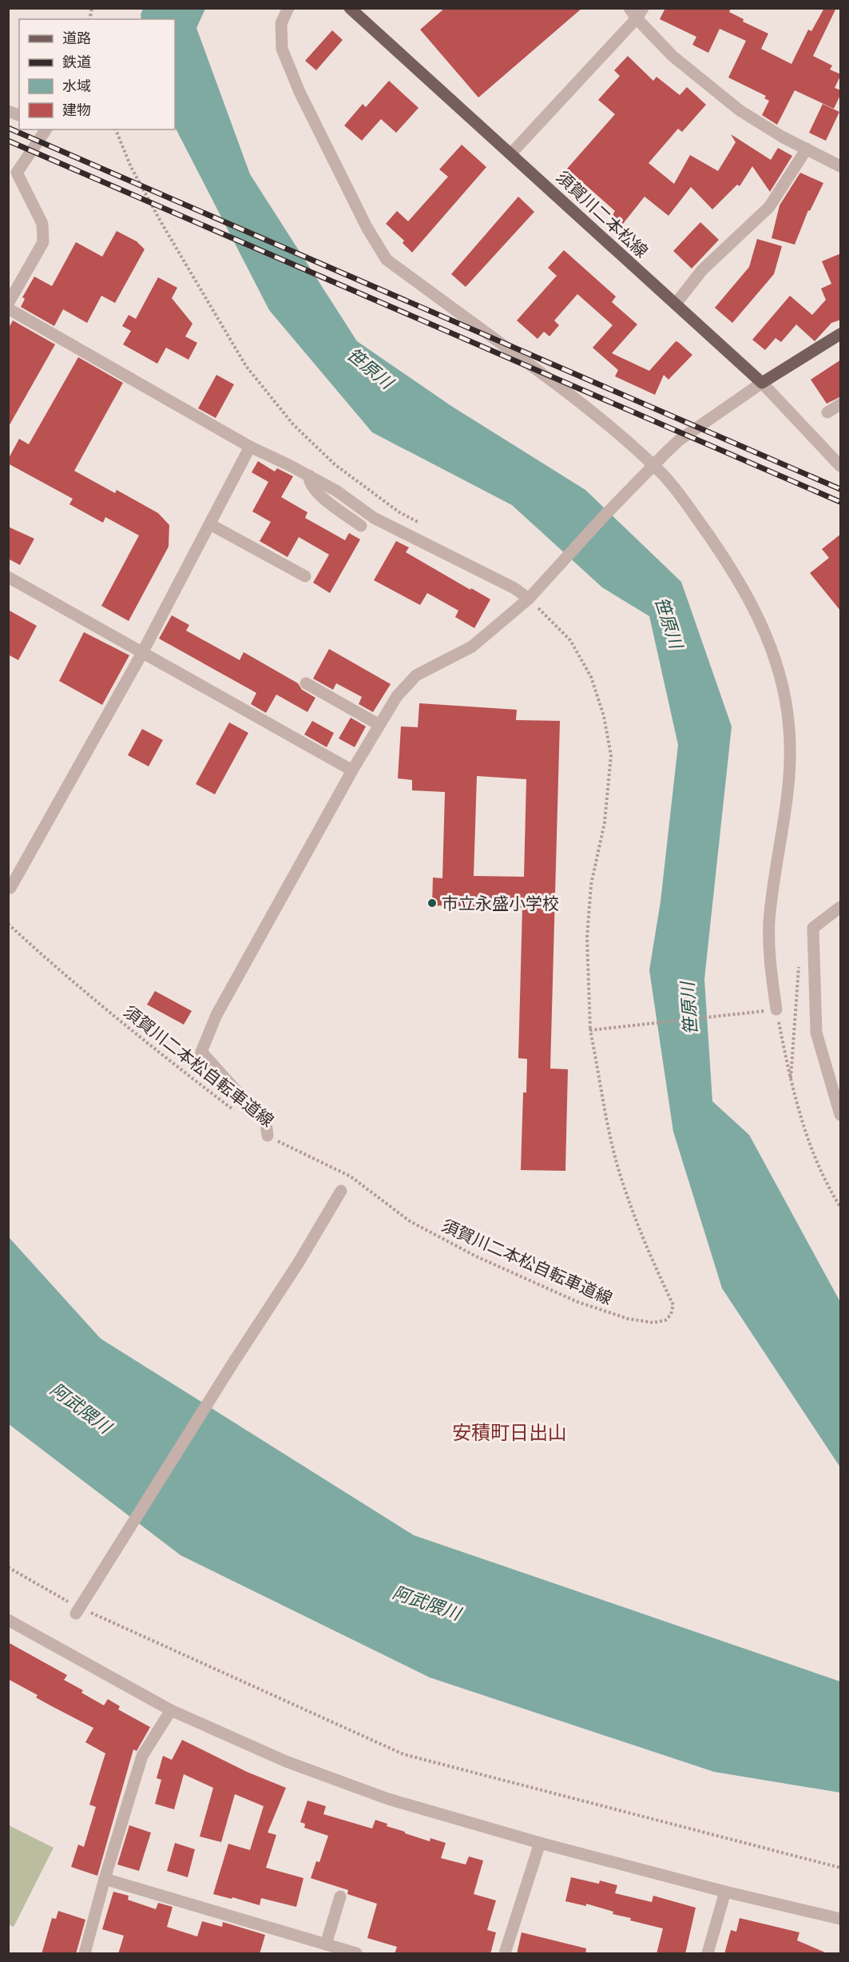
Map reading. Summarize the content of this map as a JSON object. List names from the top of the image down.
{
  "streets": {
    "main road": ["須賀川二本松線"],
    "path": ["須賀川二本松自転車道線"]
  },
  "districts": ["安積町日出山"],
  "water": ["笹原川", "阿武隈川"],
  "places": ["市立永盛小学校"],
  "legend": [
    "道路",
    "鉄道",
    "水域",
    "建物"
  ]
}
